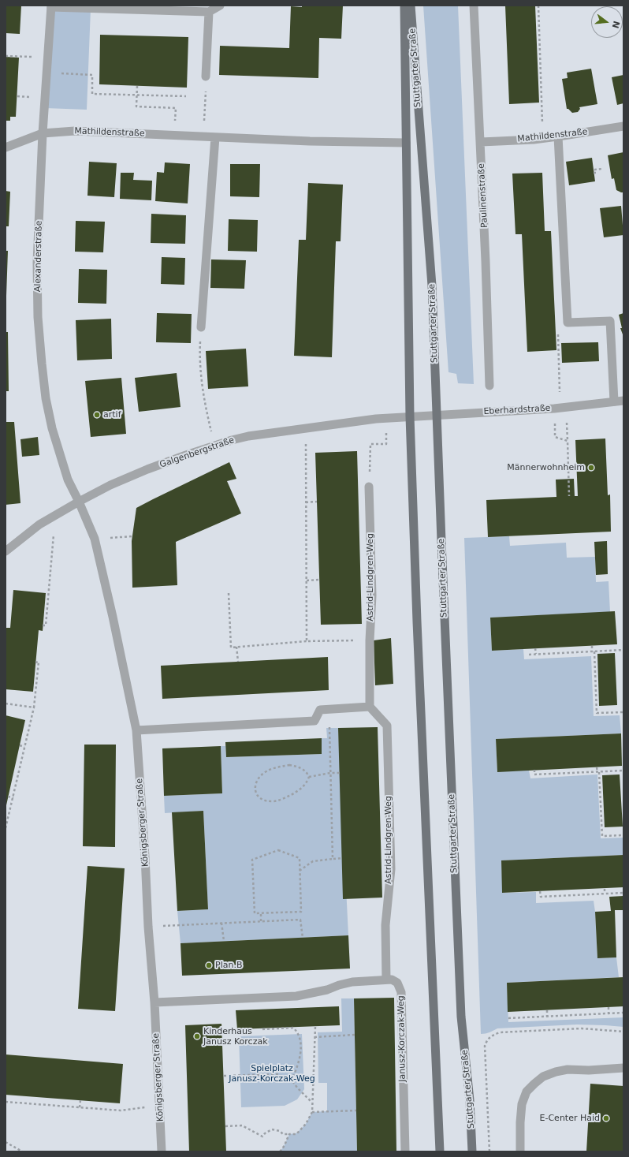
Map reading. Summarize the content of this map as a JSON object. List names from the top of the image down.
{
  "streets": {
    "main road": ["Stuttgarter Straße"],
    "street": [
      "Mathildenstraße",
      "Paulinenstraße",
      "Alexanderstraße",
      "Eberhardstraße",
      "Galgenbergstraße",
      "Astrid-Lindgren-Weg",
      "Königsberger Straße",
      "Janusz-Korczak-Weg"
    ]
  },
  "crossings": [
    ["Stuttgarter Straße", "Mathildenstraße"],
    ["Stuttgarter Straße", "Eberhardstraße"],
    ["Stuttgarter Straße", "Galgenbergstraße"],
    ["Mathildenstraße", "Paulinenstraße"],
    ["Mathildenstraße", "Alexanderstraße"],
    ["Alexanderstraße", "Galgenbergstraße"],
    ["Alexanderstraße", "Königsberger Straße"],
    ["Eberhardstraße", "Galgenbergstraße"],
    ["Galgenbergstraße", "Königsberger Straße"],
    ["Astrid-Lindgren-Weg", "Janusz-Korczak-Weg"]
  ],
  "parks": ["Spielplatz Janusz-Korczak-Weg"],
  "places": [
    "artif",
    "Männerwohnheim",
    "Plan.B",
    "Kinderhaus Janusz Korczak",
    "E-Center Haid"
  ],
  "north": "right"
}
